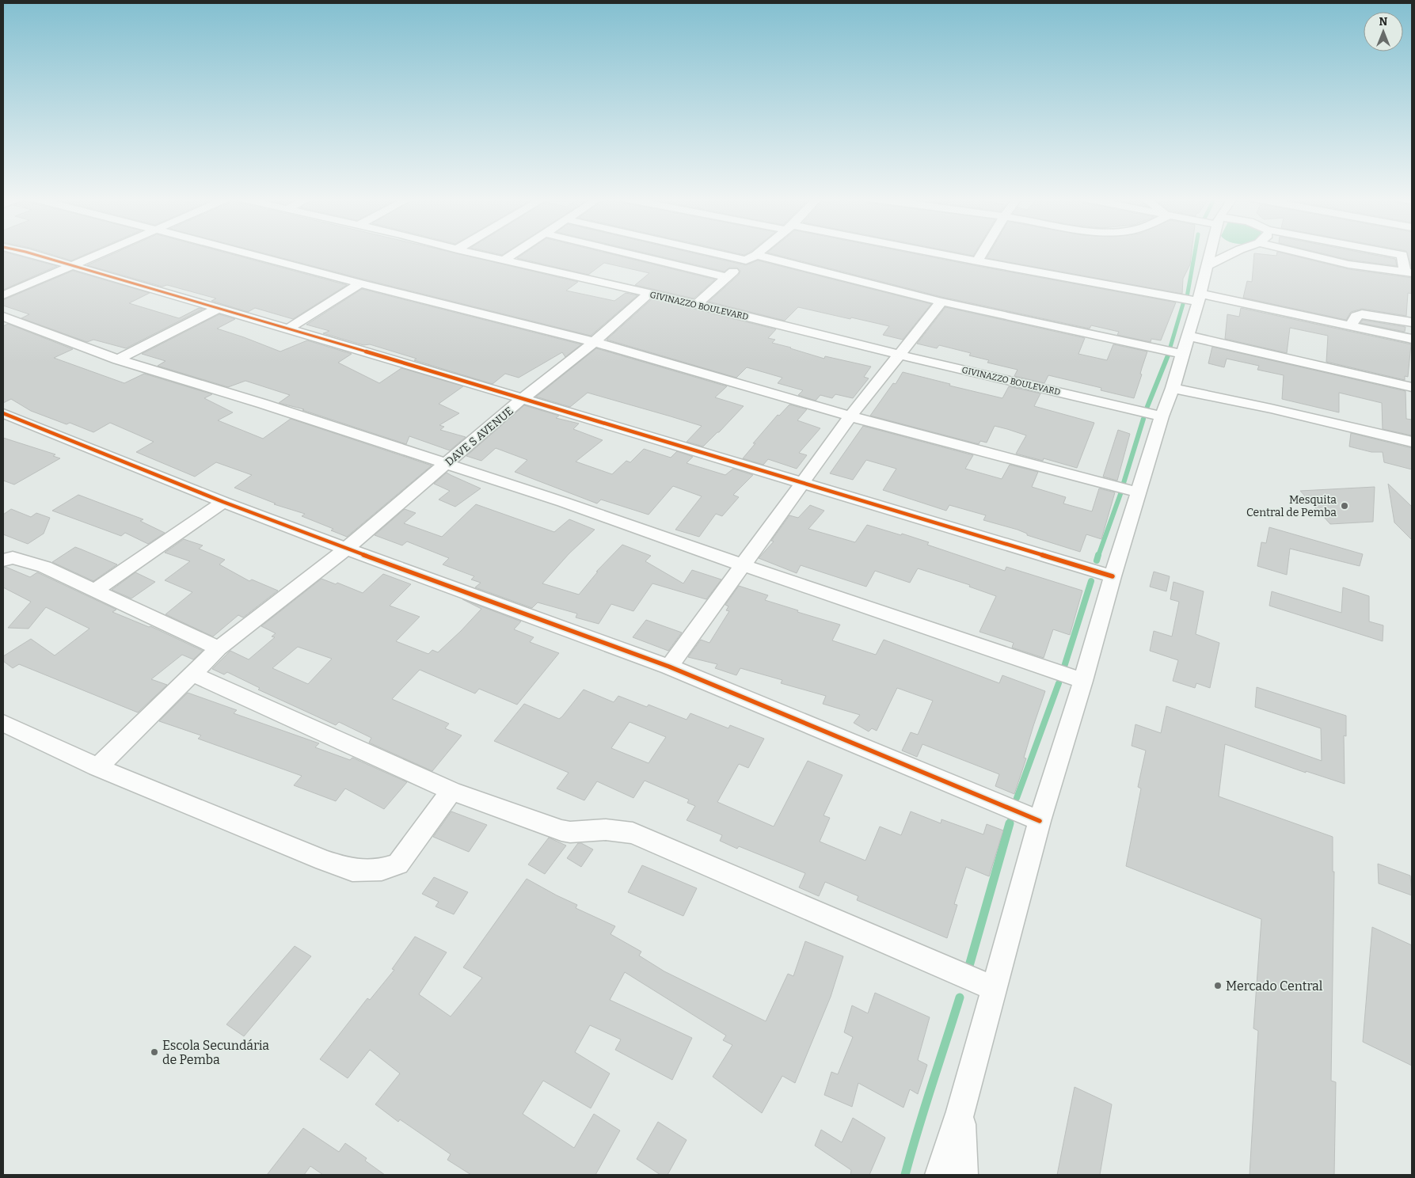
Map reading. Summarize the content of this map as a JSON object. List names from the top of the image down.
{
  "streets": {
    "street": ["GIVINAZZO BOULEVARD", "DAVE S AVENUE"]
  },
  "crossings": [
    ["GIVINAZZO BOULEVARD", "DAVE S AVENUE"]
  ],
  "places": ["Mesquita Central de Pemba", "Mercado Central", "Escola Secundária de Pemba"],
  "north": "top"
}
